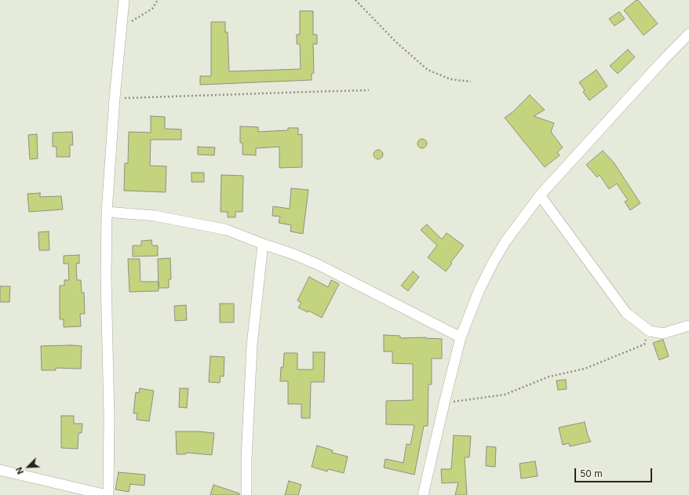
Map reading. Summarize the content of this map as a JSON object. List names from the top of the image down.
{
  "scale_bar": "50 m",
  "north": "bottom left"
}
